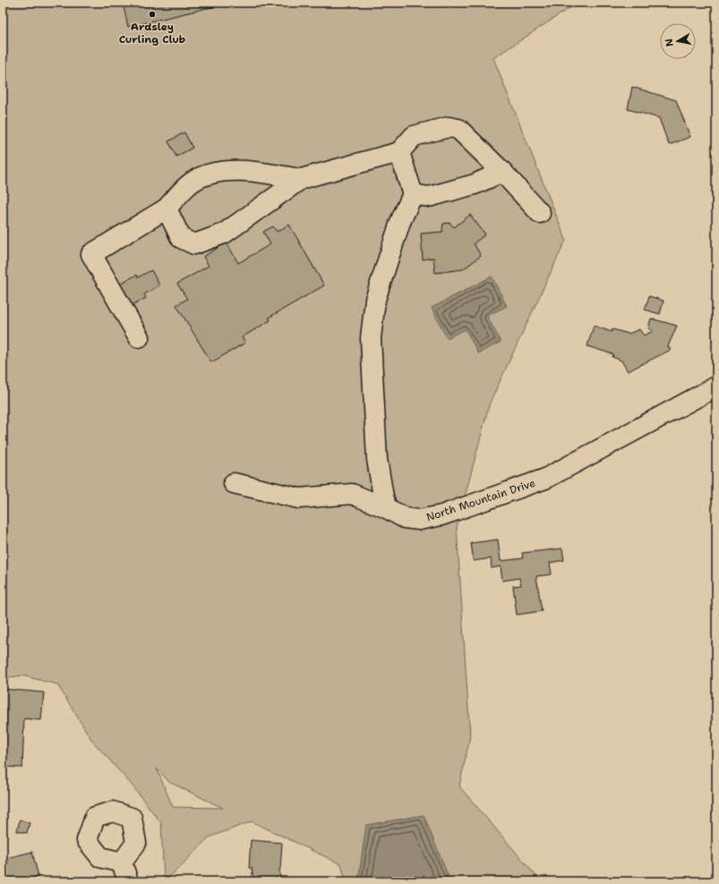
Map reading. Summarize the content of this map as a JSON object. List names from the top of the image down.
{
  "streets": {
    "street": ["North Mountain Drive"]
  },
  "places": ["Ardsley Curling Club"],
  "north": "left"
}
